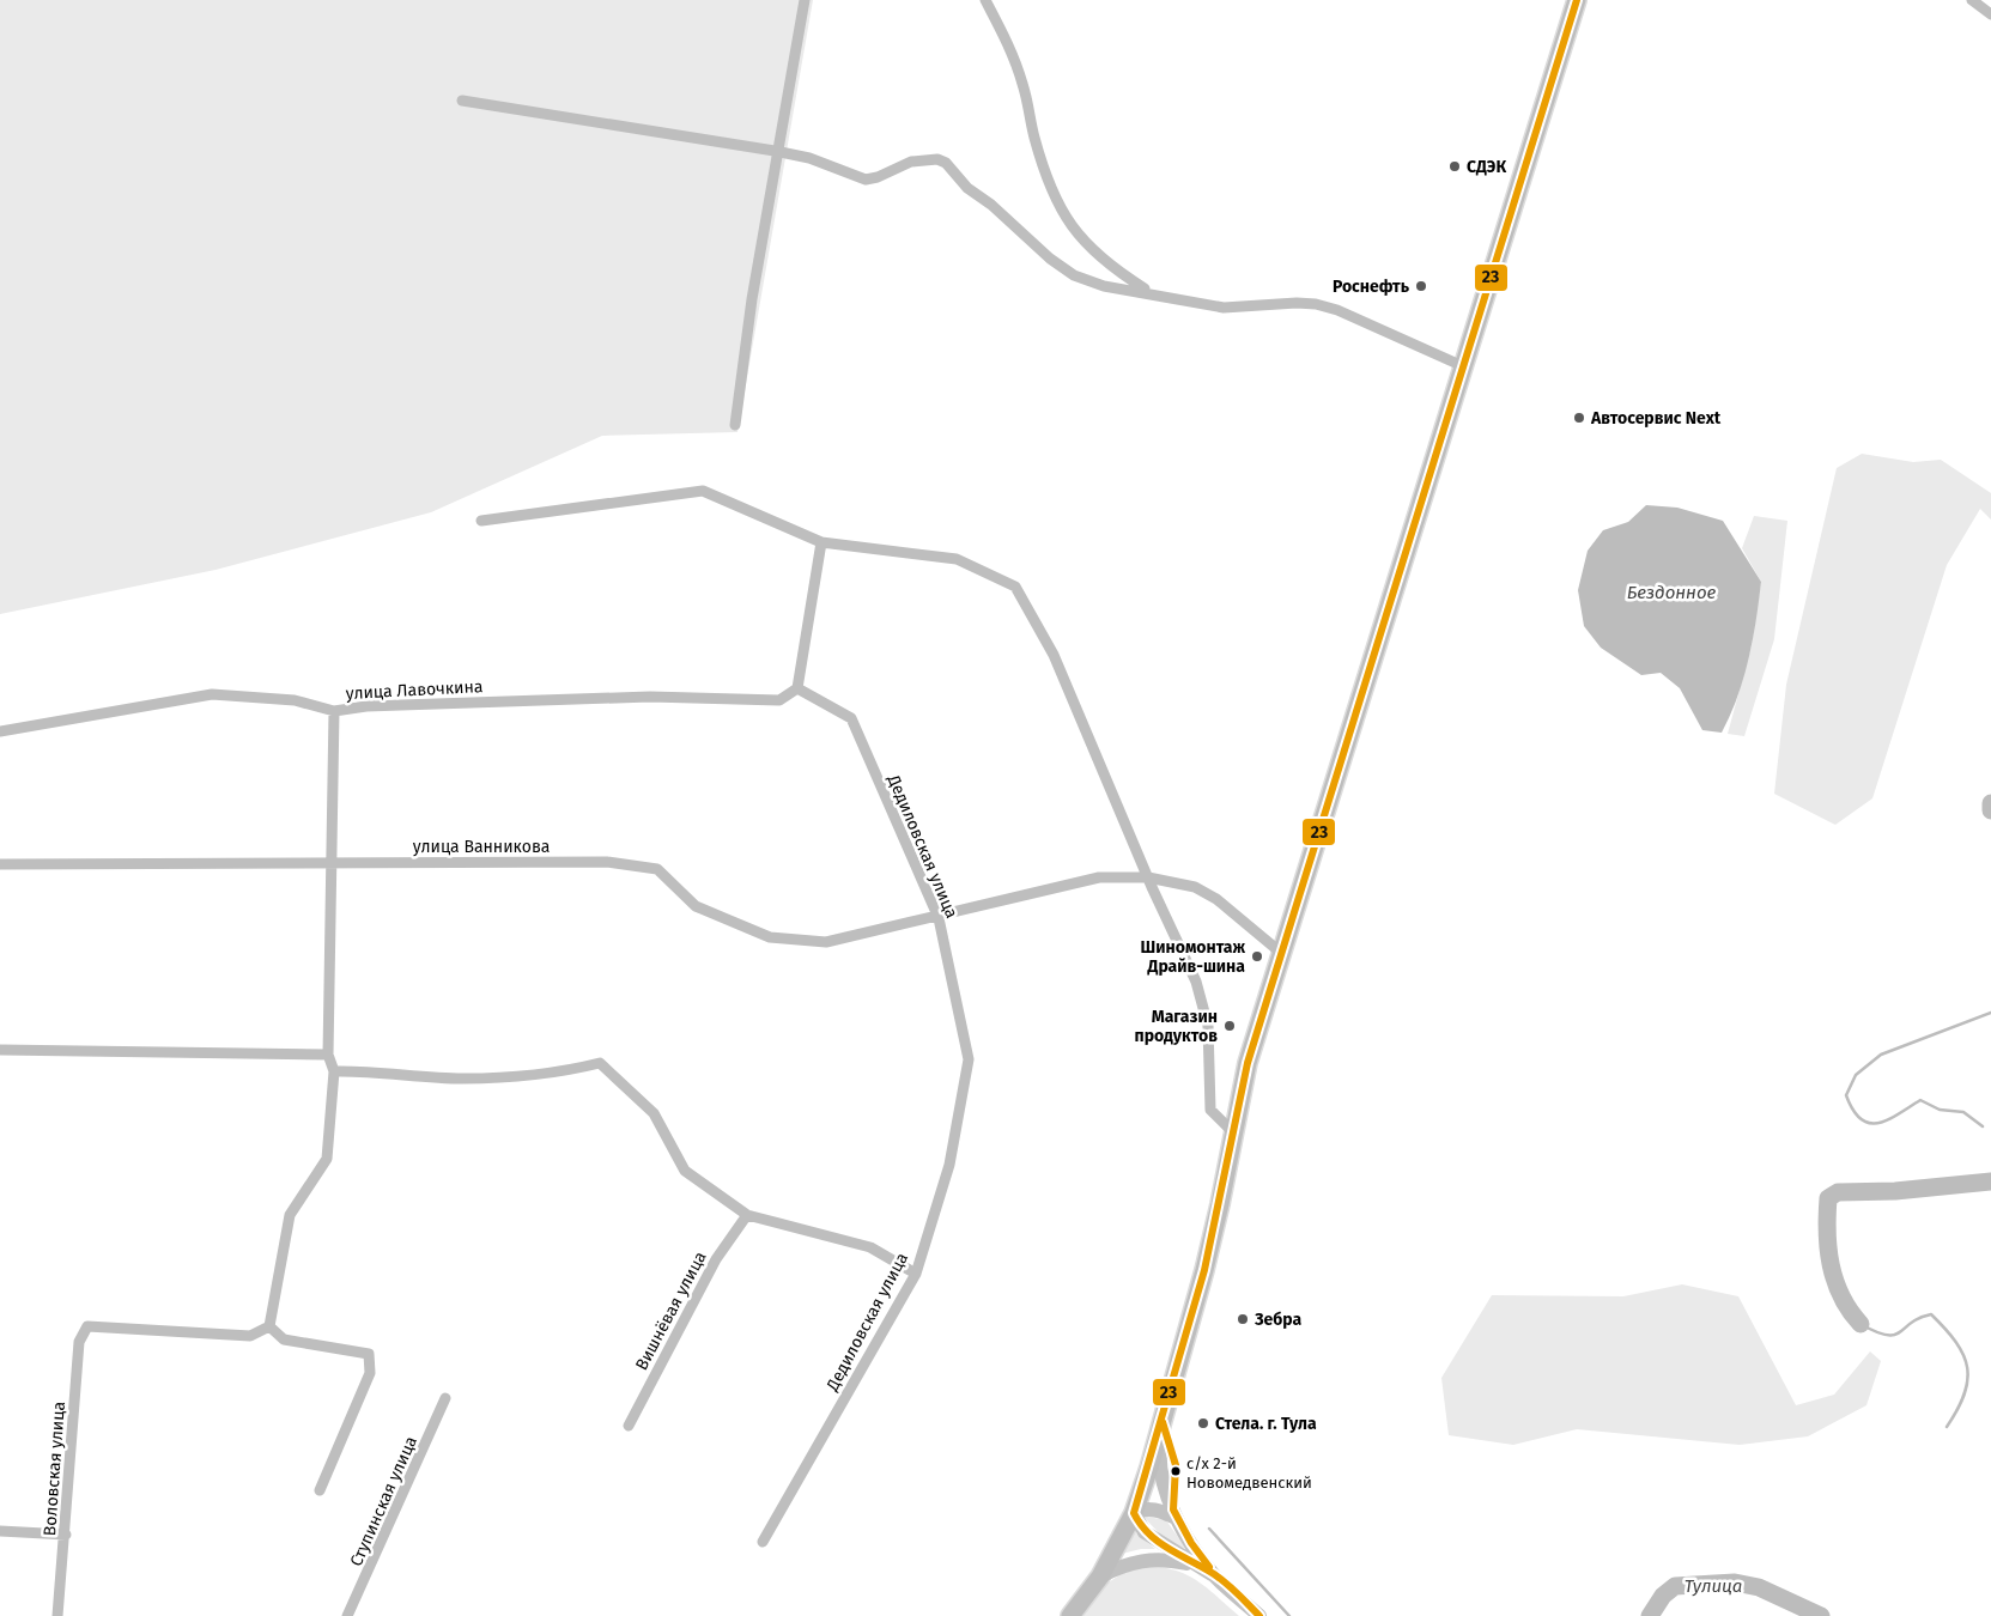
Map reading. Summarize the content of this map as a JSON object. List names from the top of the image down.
{
  "streets": {
    "street": [
      "улица Лавочкина",
      "улица Ванникова",
      "Дедиловская улица",
      "Вишнёвая улица",
      "Воловская улица",
      "Ступинская улица"
    ]
  },
  "crossings": [
    ["улица Лавочкина", "Дедиловская улица"],
    ["улица Ванникова", "Дедиловская улица"]
  ],
  "water": ["Бездонное", "Тулица"],
  "places": [
    "СДЭК",
    "Роснефть",
    "Автосервис Next",
    "Шиномонтаж Драйв-шина",
    "Магазин продуктов",
    "Зебра",
    "Стела. г. Тула",
    "с/х 2-й Новомедвенский"
  ],
  "lines": ["transit line 23"]
}
